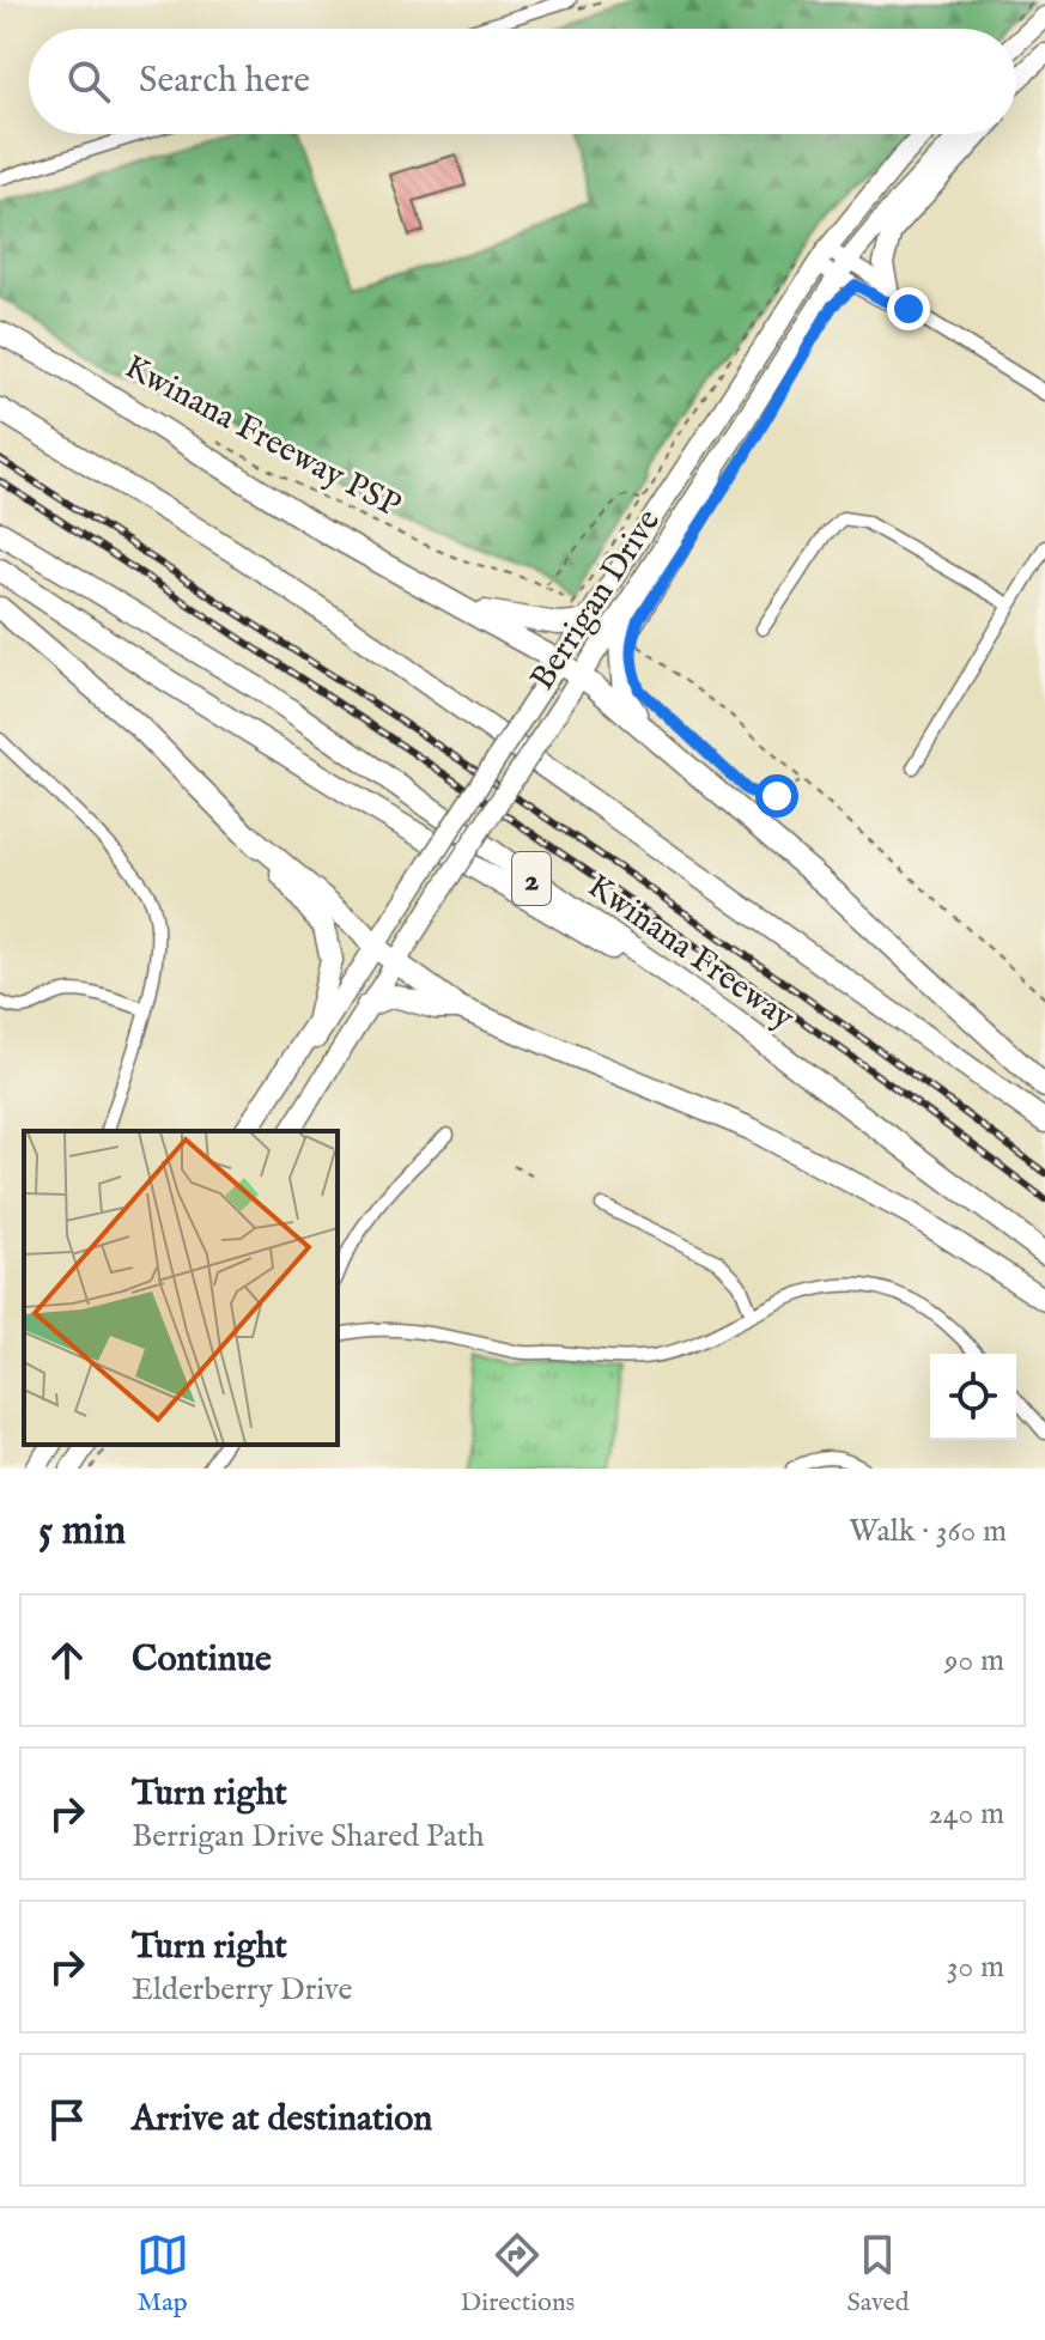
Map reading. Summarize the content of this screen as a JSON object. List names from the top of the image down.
{
  "streets": {
    "highway": ["2", "Kwinana Freeway"],
    "main road": ["Berrigan Drive"],
    "path": ["Kwinana Freeway PSP"]
  },
  "page": {
    "search": "Search here",
    "heading": ["5 min", "Walk · 360 m"],
    "list": [
      ["Continue", "90 m"],
      ["Turn right", "Berrigan Drive Shared Path", "240 m"],
      ["Turn right", "Elderberry Drive", "30 m"],
      "Arrive at destination"
    ],
    "nav": ["Map", "Directions", "Saved"]
  }
}
